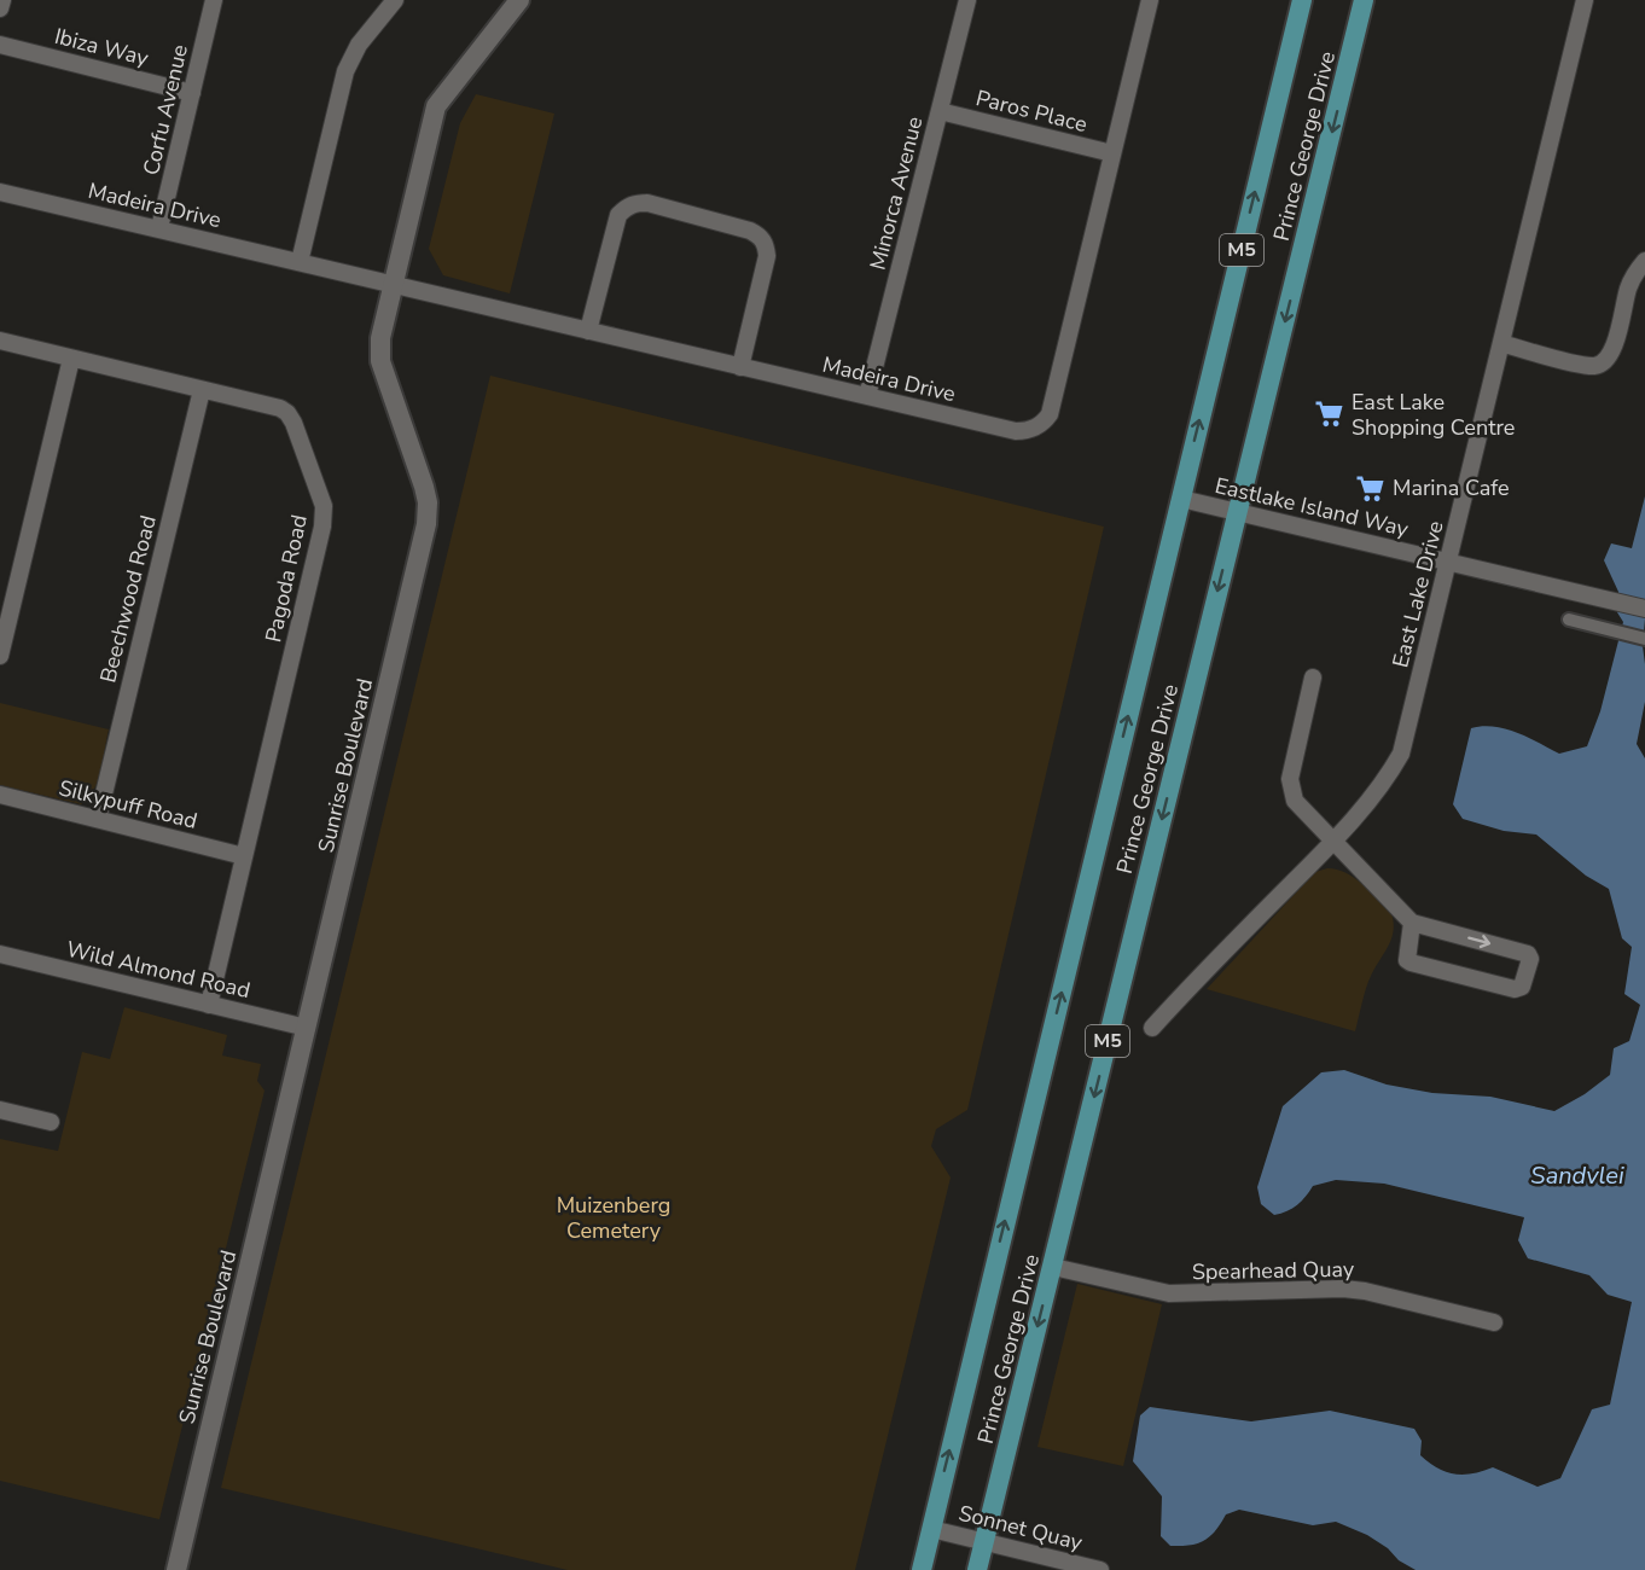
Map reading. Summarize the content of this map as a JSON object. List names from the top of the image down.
{
  "streets": {
    "main road": ["Prince George Drive", "M5"],
    "street": [
      "Ibiza Way",
      "Corfu Avenue",
      "Paros Place",
      "Minorca Avenue",
      "Madeira Drive",
      "Eastlake Island Way",
      "Pagoda Road",
      "East Lake Drive",
      "Beechwood Road",
      "Sunrise Boulevard",
      "Silkypuff Road",
      "Wild Almond Road",
      "Spearhead Quay",
      "Sonnet Quay"
    ]
  },
  "crossings": [
    ["Ibiza Way", "Corfu Avenue"],
    ["Corfu Avenue", "Madeira Drive"],
    ["Paros Place", "Minorca Avenue"],
    ["Paros Place", "Madeira Drive"],
    ["Prince George Drive", "Eastlake Island Way"],
    ["Prince George Drive", "Spearhead Quay"],
    ["Prince George Drive", "Sonnet Quay"],
    ["Minorca Avenue", "Madeira Drive"],
    ["Madeira Drive", "Sunrise Boulevard"],
    ["Eastlake Island Way", "East Lake Drive"],
    ["Pagoda Road", "Beechwood Road"],
    ["Pagoda Road", "Silkypuff Road"],
    ["Pagoda Road", "Wild Almond Road"],
    ["Beechwood Road", "Silkypuff Road"],
    ["Sunrise Boulevard", "Wild Almond Road"]
  ],
  "water": ["Sandvlei"],
  "parks": ["Muizenberg Cemetery"],
  "places": {
    "supermarket": ["East Lake Shopping Centre", "Marina Cafe"]
  }
}
